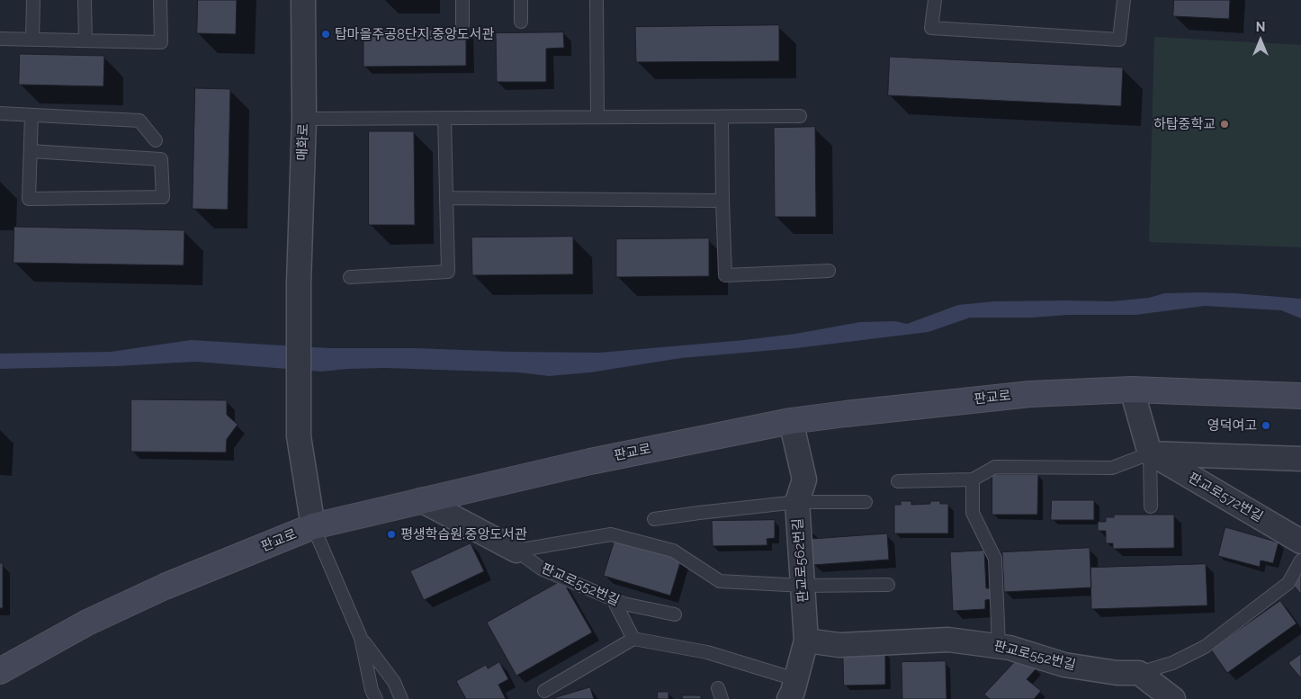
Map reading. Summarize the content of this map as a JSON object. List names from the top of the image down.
{
  "streets": {
    "main road": ["판교로"],
    "street": [
      "매화로",
      "판교로572번길",
      "판교로562번길",
      "판교로552번길"
    ]
  },
  "crossings": [
    ["매화로", "판교로"],
    ["판교로", "판교로562번길"],
    ["판교로", "판교로552번길"],
    ["판교로562번길", "판교로552번길"]
  ],
  "places": [
    "탑마을주공8단지.중앙도서관",
    "하탑중학교",
    "영덕여고",
    "평생학습원.중앙도서관"
  ],
  "north": "top"
}
